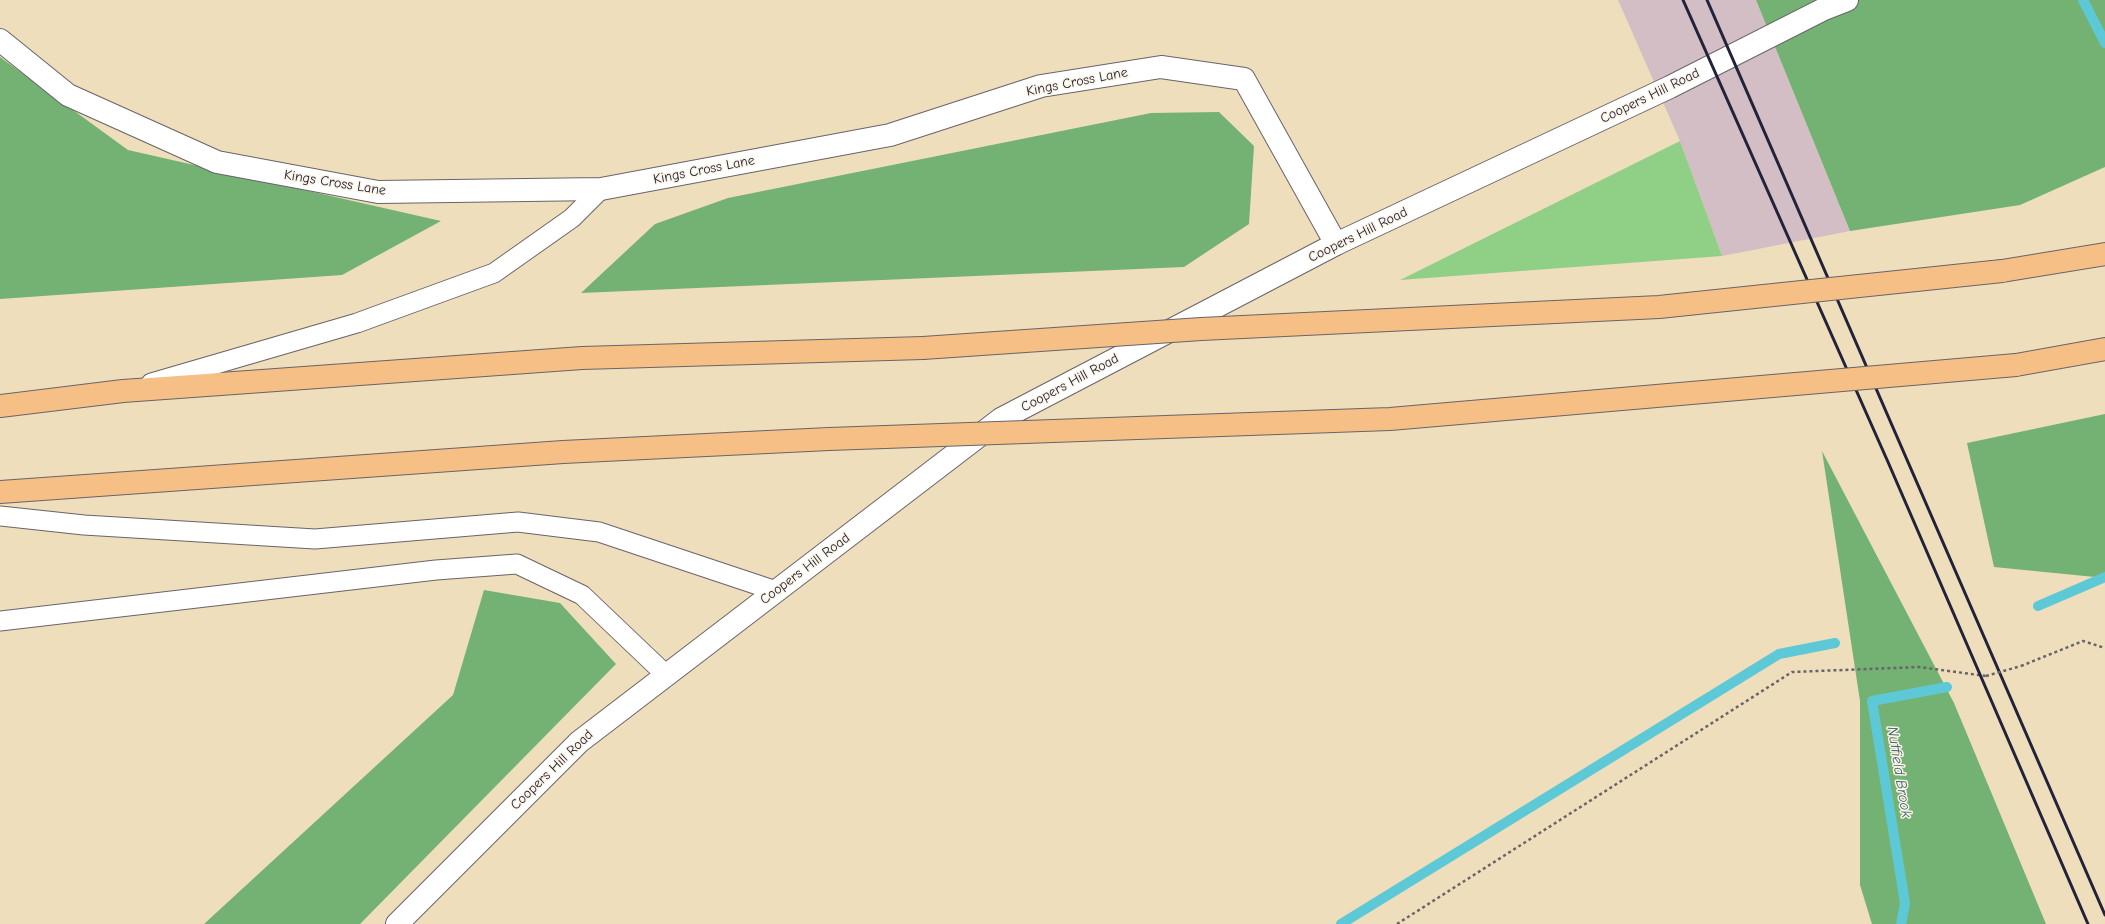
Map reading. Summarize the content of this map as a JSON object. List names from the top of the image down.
{
  "streets": {
    "street": ["Kings Cross Lane", "Coopers Hill Road"]
  },
  "crossings": [
    ["Kings Cross Lane", "Coopers Hill Road"]
  ],
  "water": ["Nutfield Brook"]
}
